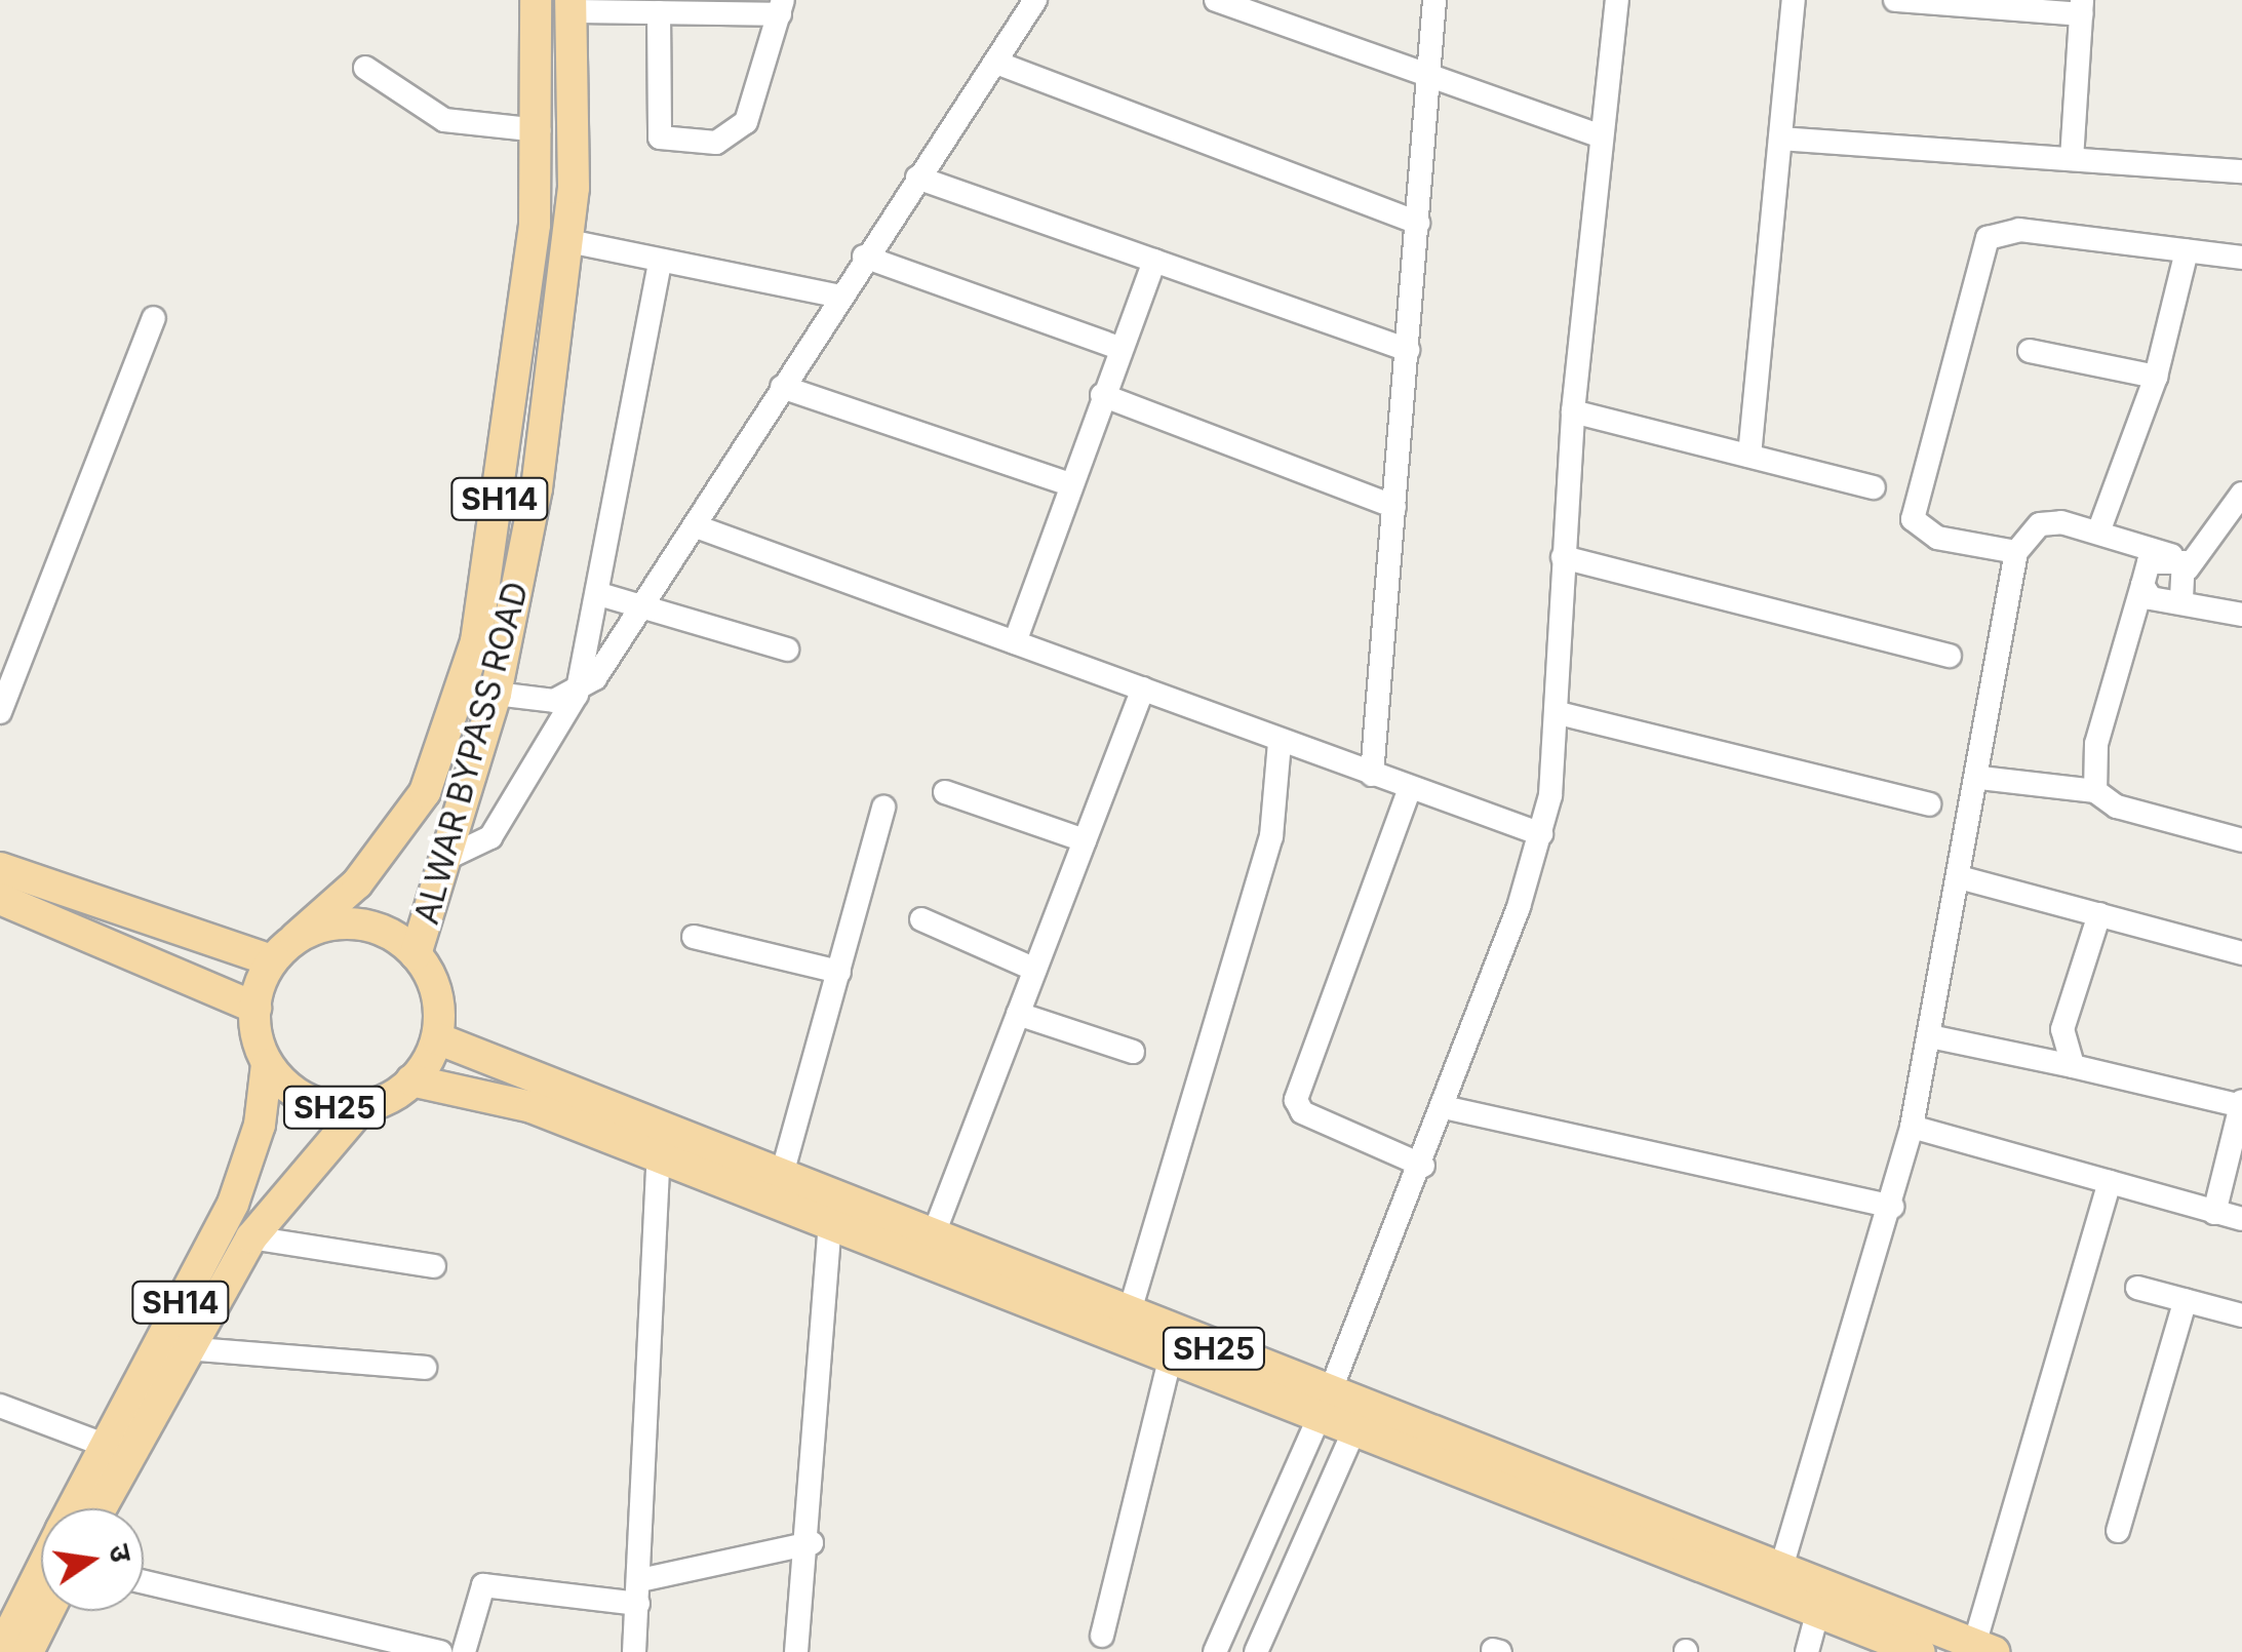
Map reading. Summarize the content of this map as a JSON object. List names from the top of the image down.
{
  "streets": {
    "main road": ["SH14", "ALWAR BYPASS ROAD", "SH25"]
  },
  "crossings": [
    ["SH14", "ALWAR BYPASS ROAD"],
    ["SH14", "SH25"],
    ["ALWAR BYPASS ROAD", "SH25"]
  ],
  "north": "right"
}
